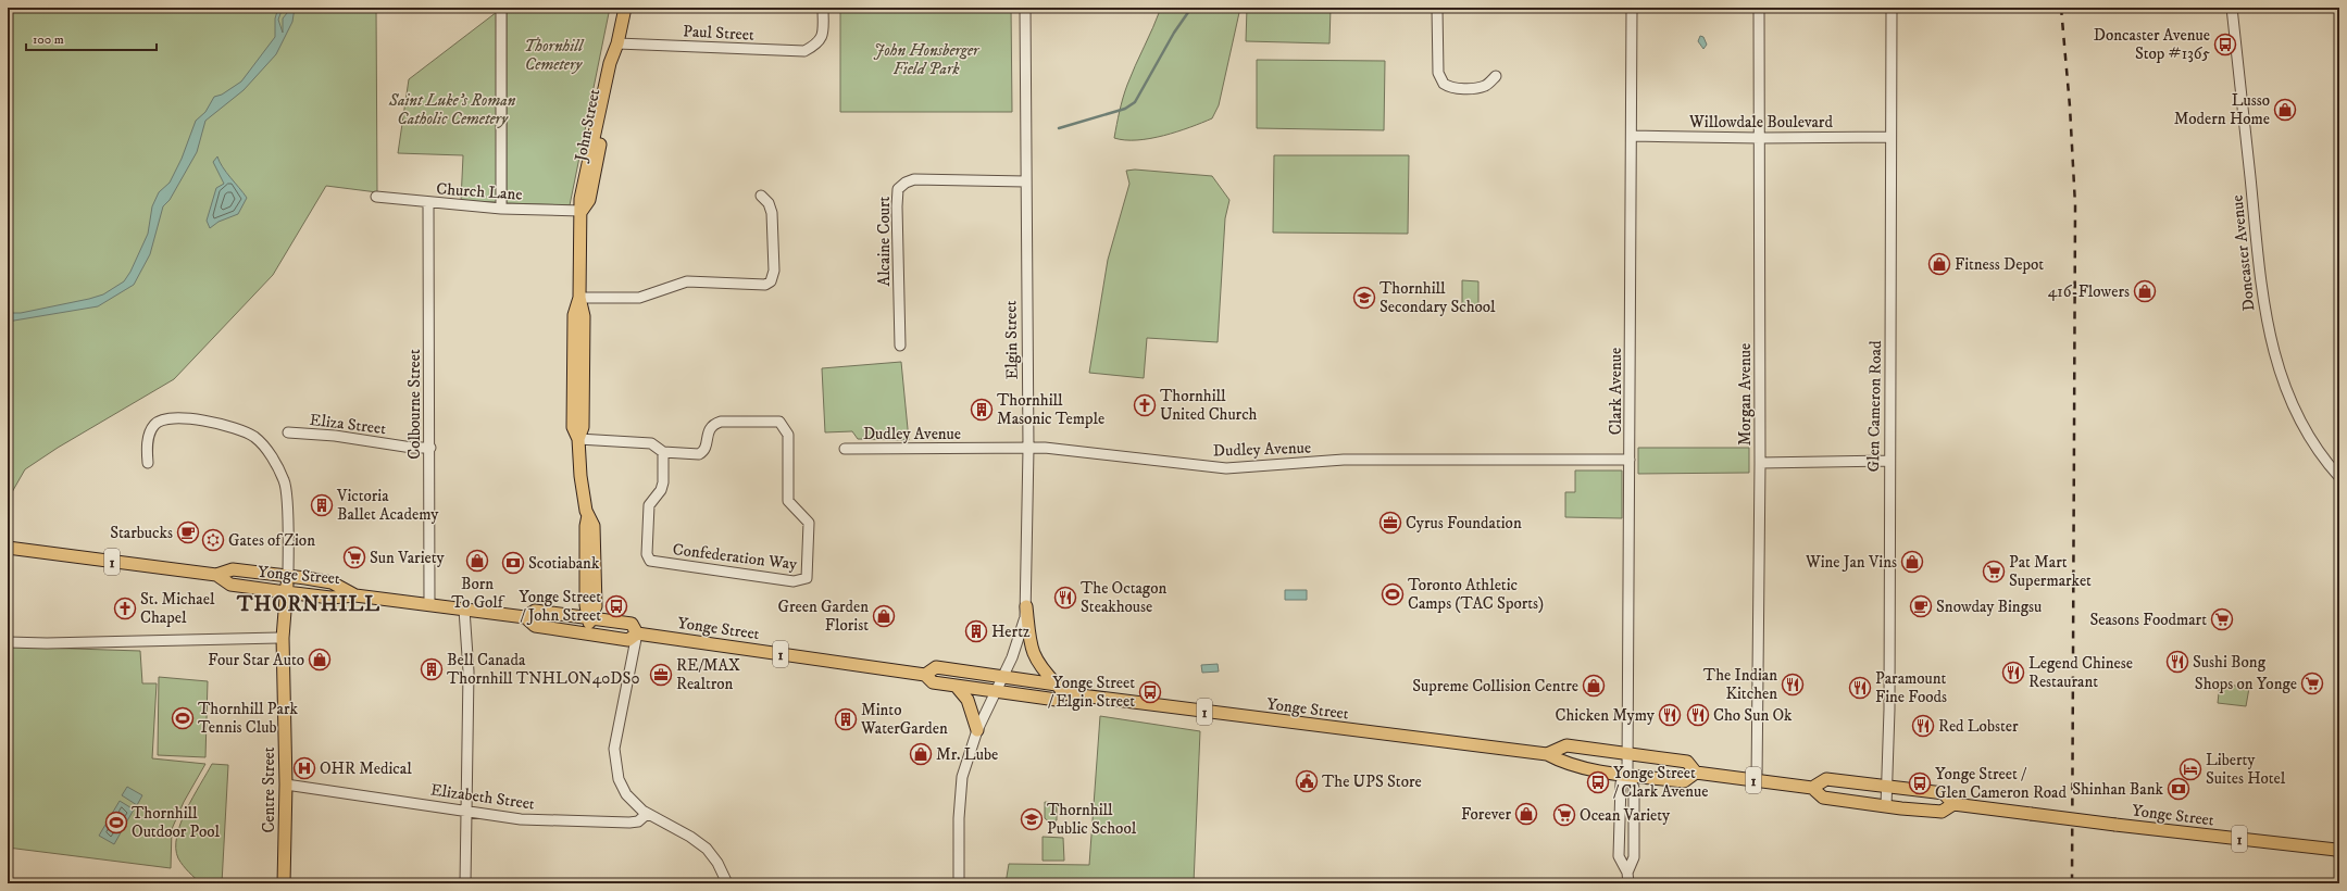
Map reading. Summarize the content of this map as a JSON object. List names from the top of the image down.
{
  "streets": {
    "main road": [
      "John Street",
      "1",
      "Yonge Street",
      "Centre Street"
    ],
    "street": [
      "Paul Street",
      "Willowdale Boulevard",
      "Church Lane",
      "Alcaine Court",
      "Doncaster Avenue",
      "Elgin Street",
      "Clark Avenue",
      "Morgan Avenue",
      "Colbourne Street",
      "Glen Cameron Road",
      "Eliza Street",
      "Dudley Avenue",
      "Confederation Way",
      "Elizabeth Street"
    ]
  },
  "crossings": [
    ["Paul Street", "John Street"],
    ["Willowdale Boulevard", "Clark Avenue"],
    ["Willowdale Boulevard", "Morgan Avenue"],
    ["Willowdale Boulevard", "Glen Cameron Road"],
    ["John Street", "Church Lane"],
    ["John Street", "Confederation Way"],
    ["John Street", "Yonge Street"],
    ["Church Lane", "Colbourne Street"],
    ["Alcaine Court", "Elgin Street"],
    ["Elgin Street", "Dudley Avenue"],
    ["Elgin Street", "Yonge Street"],
    ["Clark Avenue", "Dudley Avenue"],
    ["Clark Avenue", "Yonge Street"],
    ["Morgan Avenue", "Yonge Street"],
    ["Colbourne Street", "Eliza Street"],
    ["Colbourne Street", "Yonge Street"],
    ["Glen Cameron Road", "Yonge Street"],
    ["Yonge Street", "Centre Street"],
    ["Centre Street", "Elizabeth Street"]
  ],
  "districts": ["THORNHILL"],
  "parks": ["Thornhill Cemetery", "John Honsberger Field Park", "Saint Luke’s Roman Catholic Cemetery"],
  "places": {
    "bus stop": [
      "Doncaster Avenue Stop #1365",
      "Yonge Street / John Street",
      "Yonge Street / Elgin Street",
      "Yonge Street / Clark Avenue",
      "Yonge Street / Glen Cameron Road"
    ],
    "shop": [
      "Lusso Modern Home",
      "Fitness Depot",
      "416-Flowers",
      "Born To Golf",
      "Wine Jan Vins",
      "Green Garden Florist",
      "Four Star Auto",
      "Supreme Collision Centre",
      "Mr. Lube",
      "Forever"
    ],
    "school or university": ["Thornhill Secondary School", "Thornhill Public School"],
    "church": ["Thornhill United Church", "St. Michael Chapel"],
    "building": [
      "Thornhill Masonic Temple",
      "Victoria Ballet Academy",
      "Hertz",
      "Bell Canada Thornhill TNHLON40DS0",
      "Minto WaterGarden"
    ],
    "office": ["Cyrus Foundation", "RE/MAX Realtron"],
    "cafe": ["Starbucks", "Snowday Bingsu"],
    "synagogue": ["Gates of Zion"],
    "supermarket": [
      "Sun Variety",
      "Pat Mart Supermarket",
      "Seasons Foodmart",
      "Shops on Yonge",
      "Ocean Variety"
    ],
    "bank": ["Scotiabank", "Shinhan Bank"],
    "sports": ["Toronto Athletic Camps (TAC Sports)", "Thornhill Park Tennis Club", "Thornhill Outdoor Pool"],
    "restaurant": [
      "The Octagon Steakhouse",
      "Sushi Bong",
      "Legend Chinese Restaurant",
      "The Indian Kitchen",
      "Paramount Fine Foods",
      "Chicken Mymy",
      "Cho Sun Ok",
      "Red Lobster"
    ],
    "hospital": ["OHR Medical"],
    "hotel": ["Liberty Suites Hotel"],
    "public building": ["The UPS Store"]
  },
  "scale_bar": "100 m"
}
